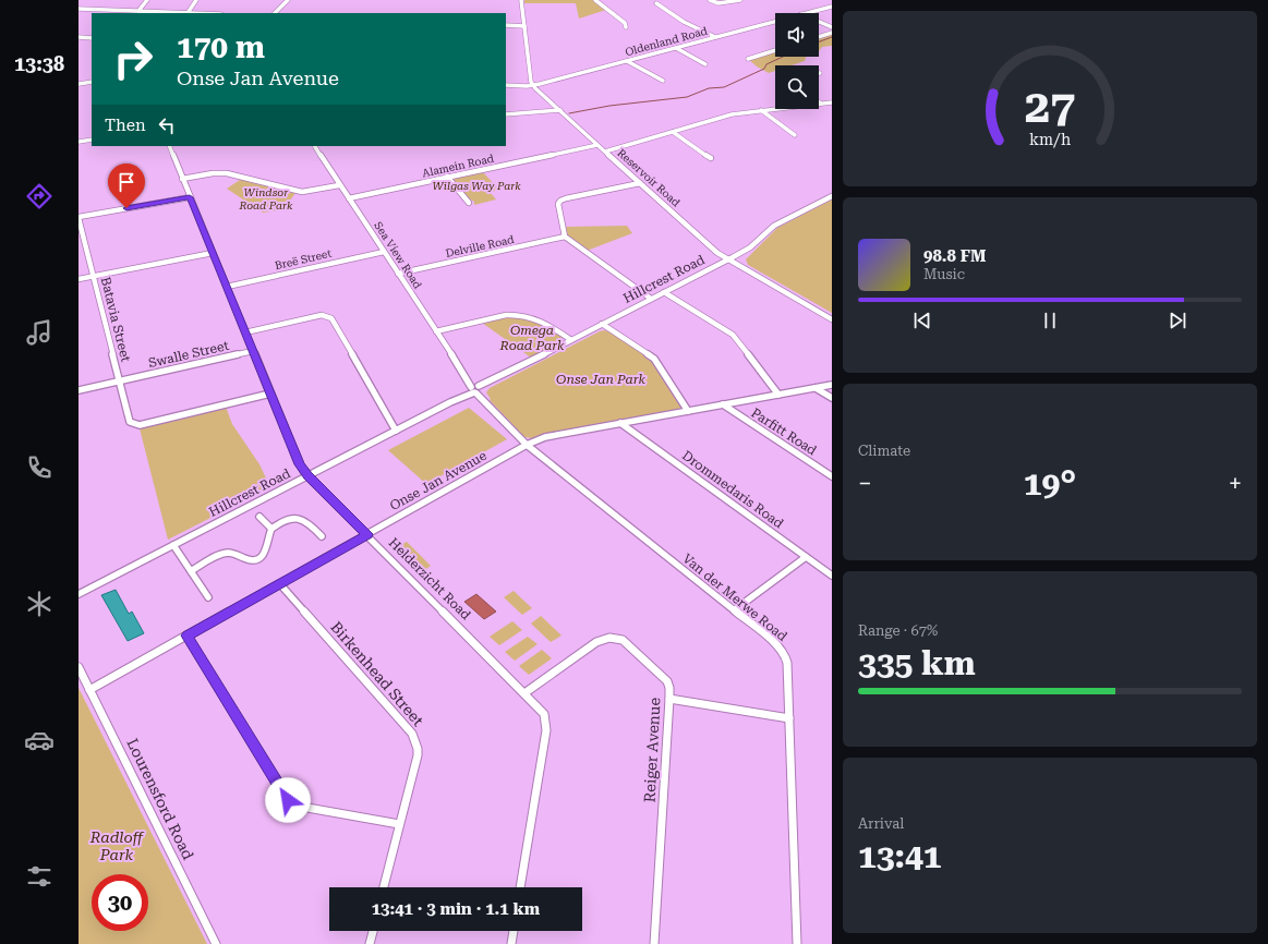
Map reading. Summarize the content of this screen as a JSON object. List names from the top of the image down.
{
  "streets": {
    "street": [
      "Oldenland Road",
      "Alamein Road",
      "Reservoir Road",
      "Delville Road",
      "Sea View Road",
      "Breë Street",
      "Hillcrest Road",
      "Batavia Street",
      "Swalle Street",
      "Parfitt Road",
      "Onse Jan Avenue",
      "Drommedaris Road",
      "Helderzicht Road",
      "Van der Merwe Road",
      "Birkenhead Street",
      "Reiger Avenue",
      "Lourensford Road"
    ]
  },
  "crossings": [
    ["Oldenland Road", "Reservoir Road"],
    ["Alamein Road", "Reservoir Road"],
    ["Alamein Road", "Sea View Road"],
    ["Reservoir Road", "Hillcrest Road"],
    ["Delville Road", "Sea View Road"],
    ["Sea View Road", "Breë Street"],
    ["Sea View Road", "Hillcrest Road"],
    ["Sea View Road", "Van der Merwe Road"],
    ["Breë Street", "Helderzicht Road"],
    ["Hillcrest Road", "Helderzicht Road"],
    ["Hillcrest Road", "Van der Merwe Road"],
    ["Batavia Street", "Swalle Street"],
    ["Batavia Street", "Helderzicht Road"],
    ["Swalle Street", "Helderzicht Road"],
    ["Parfitt Road", "Onse Jan Avenue"],
    ["Onse Jan Avenue", "Drommedaris Road"],
    ["Onse Jan Avenue", "Helderzicht Road"],
    ["Onse Jan Avenue", "Van der Merwe Road"],
    ["Onse Jan Avenue", "Birkenhead Street"],
    ["Onse Jan Avenue", "Lourensford Road"],
    ["Helderzicht Road", "Reiger Avenue"]
  ],
  "parks": [
    "Wilgas Way Park",
    "Windsor Road Park",
    "Omega Road Park",
    "Onse Jan Park",
    "Radloff Park"
  ],
  "page": {
    "tabs": "13:38",
    "turn": ["170 m", "Onse Jan Avenue"],
    "then": "Then",
    "song": ["98.8 FM", "Music"],
    "tile": [
      "Climate",
      ["Range · 67%", "335 km"],
      ["Arrival", "13:41"]
    ],
    "heat": ["−", "19°", "+"],
    "limit": "30",
    "trip": "13:41 · 3 min · 1.1 km",
    "gauge": ["27", "km/h"]
  }
}
